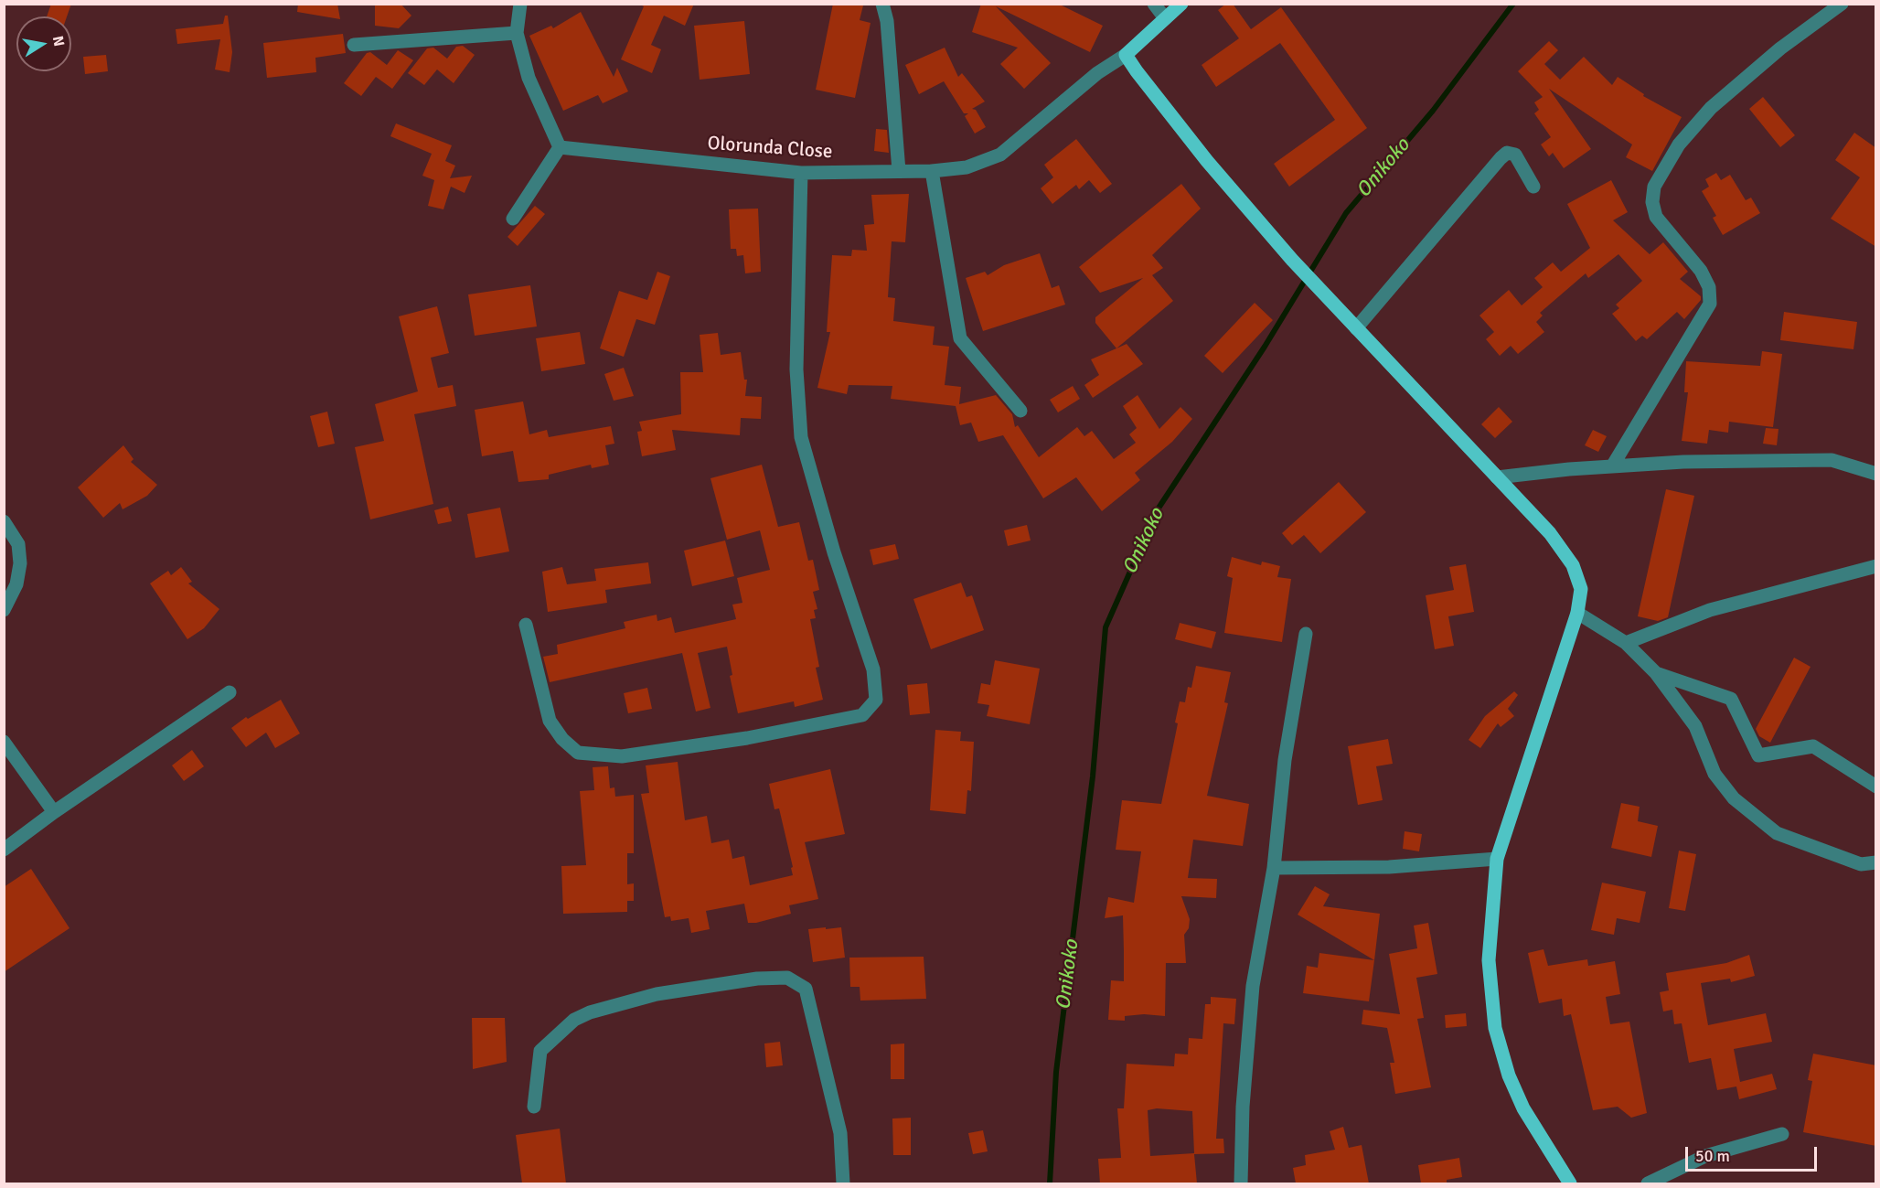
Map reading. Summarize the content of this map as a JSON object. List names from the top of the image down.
{
  "streets": {
    "street": ["Olorunda Close"]
  },
  "water": ["Onikoko"],
  "scale_bar": "50 m",
  "north": "right"
}
